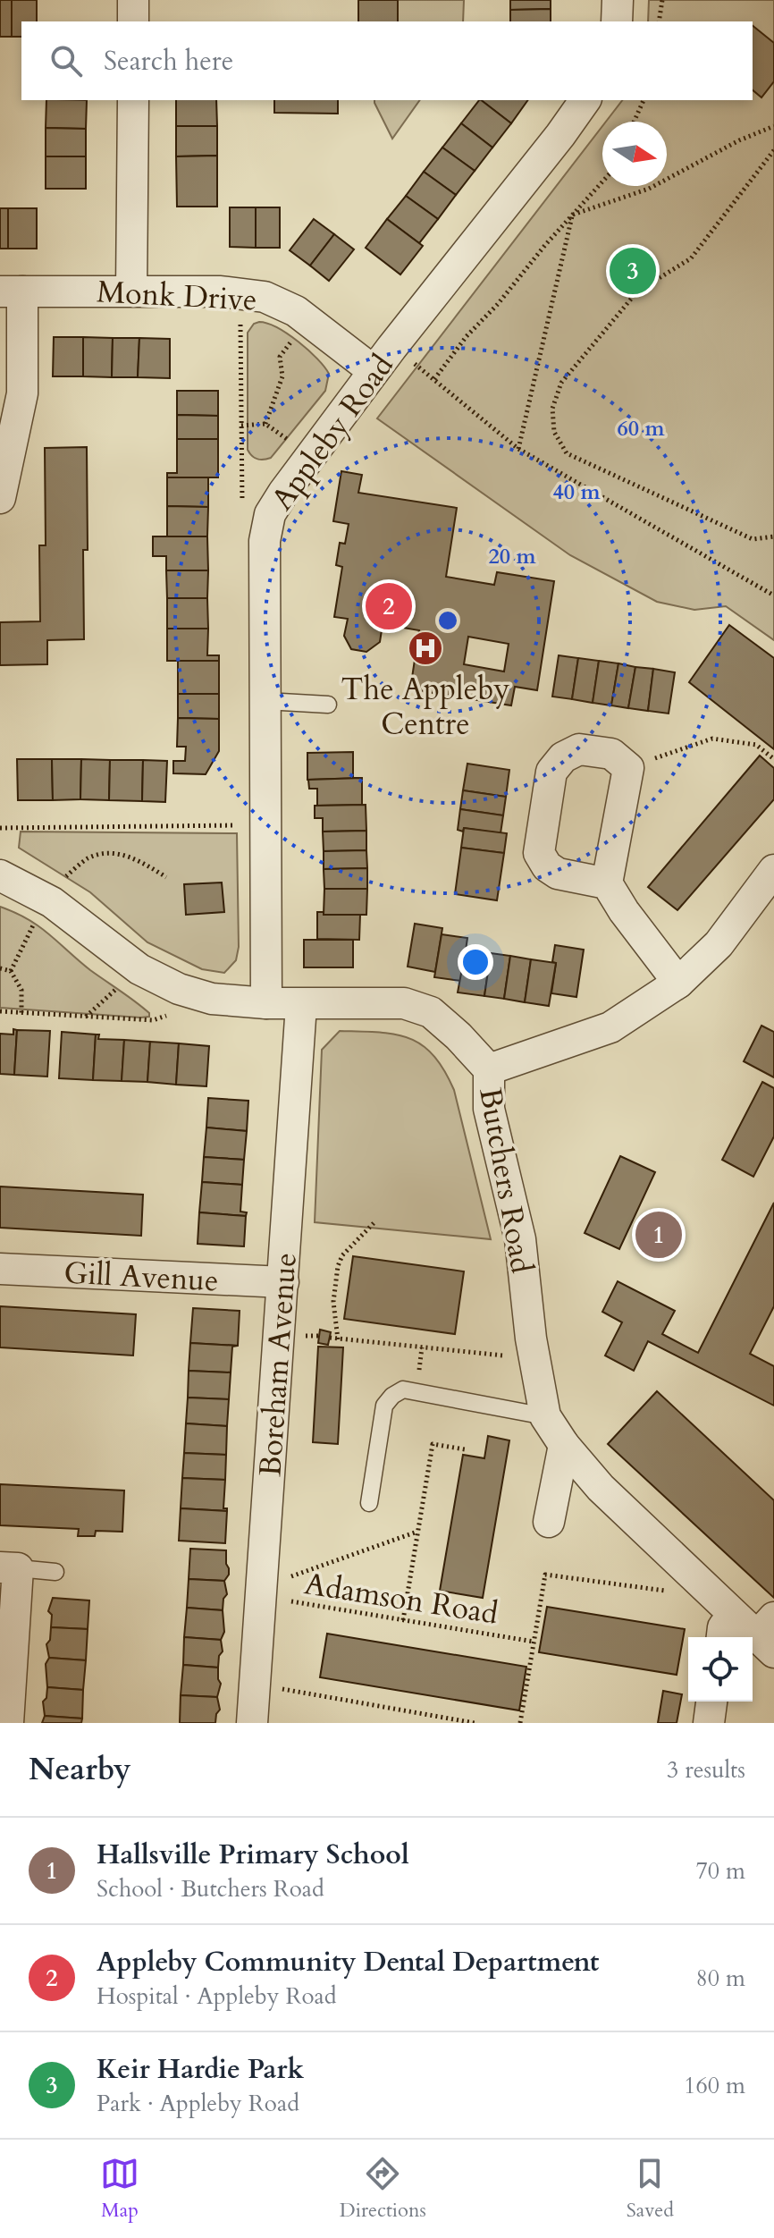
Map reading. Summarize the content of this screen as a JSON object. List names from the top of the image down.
{
  "streets": {
    "street": [
      "Monk Drive",
      "Appleby Road",
      "Butchers Road",
      "Gill Avenue",
      "Boreham Avenue"
    ],
    "path": ["Adamson Road"]
  },
  "crossings": [
    ["Monk Drive", "Appleby Road"],
    ["Appleby Road", "Butchers Road"],
    ["Butchers Road", "Boreham Avenue"],
    ["Butchers Road", "Adamson Road"],
    ["Gill Avenue", "Boreham Avenue"],
    ["Boreham Avenue", "Adamson Road"]
  ],
  "places": {
    "hospital": ["The Appleby Centre"]
  },
  "north": "right",
  "page": {
    "search": "Search here",
    "pins": ["3", "2", "1"],
    "heading": ["Nearby", "3 results"],
    "list": [
      {
        "mark": "1",
        "name": "Hallsville Primary School",
        "note": "School · Butchers Road",
        "value": "70 m"
      },
      {
        "mark": "2",
        "name": "Appleby Community Dental Department",
        "note": "Hospital · Appleby Road",
        "value": "80 m"
      },
      {
        "mark": "3",
        "name": "Keir Hardie Park",
        "note": "Park · Appleby Road",
        "value": "160 m"
      }
    ],
    "nav": ["Map", "Directions", "Saved"]
  },
  "rings": ["60 m", "40 m", "20 m"]
}
